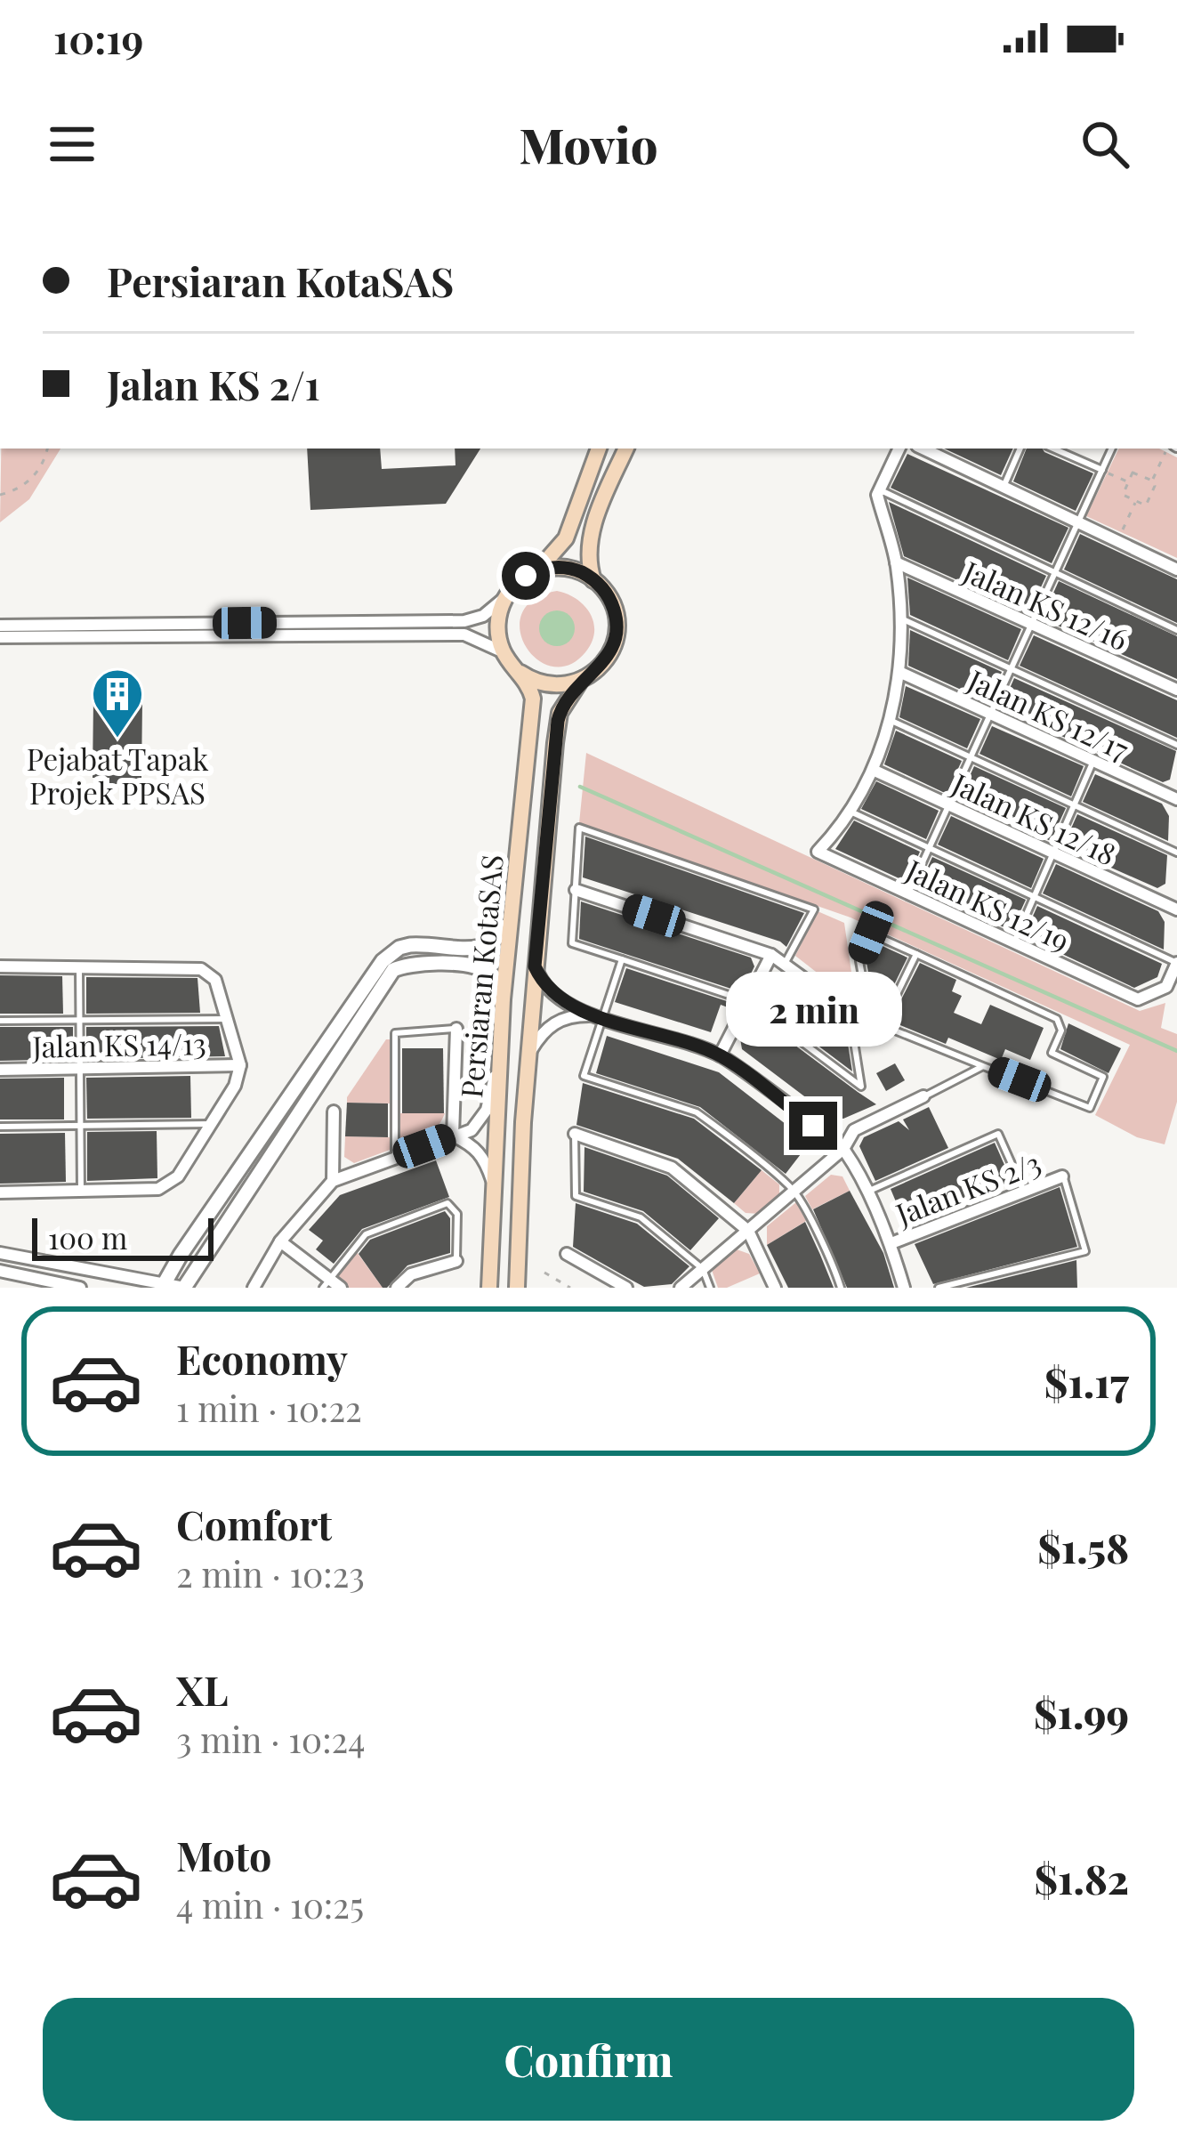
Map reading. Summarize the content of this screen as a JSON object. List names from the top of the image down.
{
  "streets": {
    "main road": ["Persiaran KotaSAS"],
    "street": [
      "Jalan KS 12/16",
      "Jalan KS 12/17",
      "Jalan KS 12/18",
      "Jalan KS 12/19",
      "Jalan KS 14/13",
      "Jalan KS 2/3"
    ]
  },
  "places": {
    "building": ["Pejabat Tapak Projek PPSAS"]
  },
  "scale_bar": "100 m",
  "page": {
    "status": "10:19",
    "header": "Movio",
    "banner": ["Persiaran KotaSAS", "Jalan KS 2/1"],
    "bubble": "2 min",
    "scale": "100 m",
    "list": [
      {
        "name": "Economy",
        "note": "1 min · 10:22",
        "value": "$1.17"
      },
      {
        "name": "Comfort",
        "note": "2 min · 10:23",
        "value": "$1.58"
      },
      {
        "name": "XL",
        "note": "3 min · 10:24",
        "value": "$1.99"
      },
      {
        "name": "Moto",
        "note": "4 min · 10:25",
        "value": "$1.82"
      }
    ],
    "buttons": "Confirm"
  }
}
